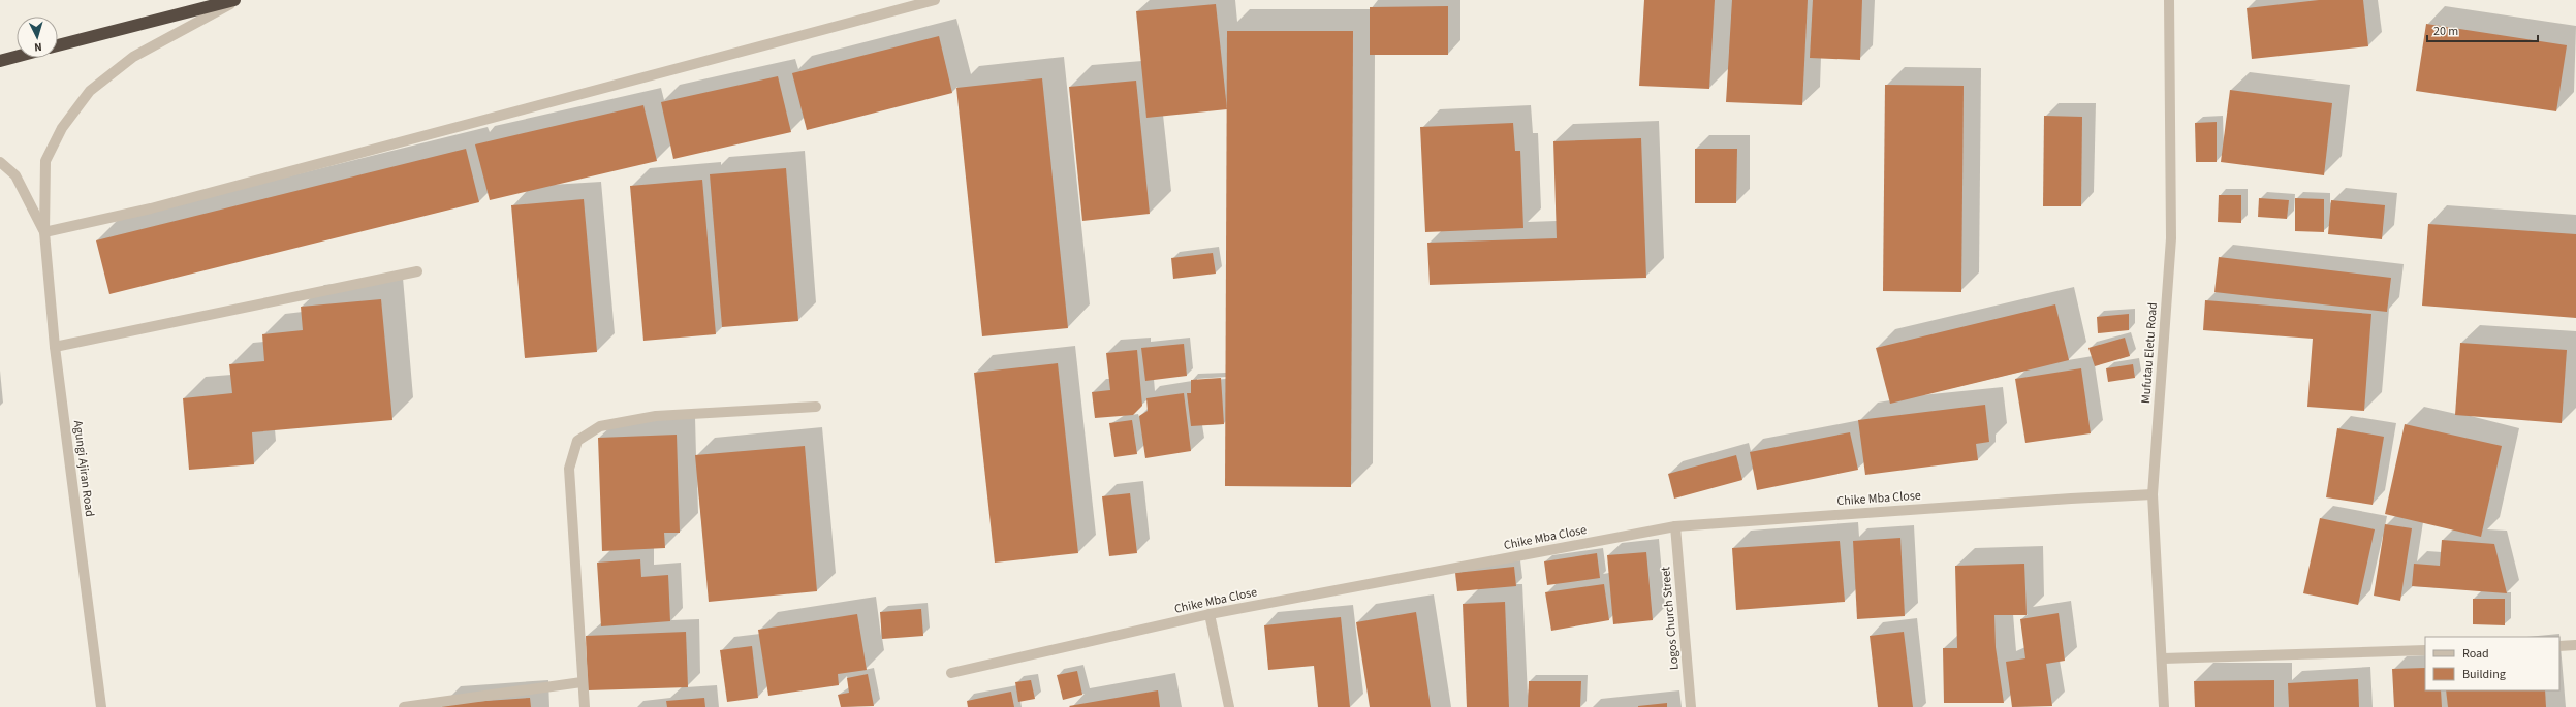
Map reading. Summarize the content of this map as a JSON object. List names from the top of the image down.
{
  "streets": {
    "street": [
      "Mufutau Eletu Road",
      "Agungi Ajiran Road",
      "Chike Mba Close",
      "Logos Church Street"
    ]
  },
  "crossings": [
    ["Mufutau Eletu Road", "Chike Mba Close"],
    ["Chike Mba Close", "Logos Church Street"]
  ],
  "legend": ["Road", "Building"],
  "scale_bar": "20 m",
  "north": "bottom"
}
